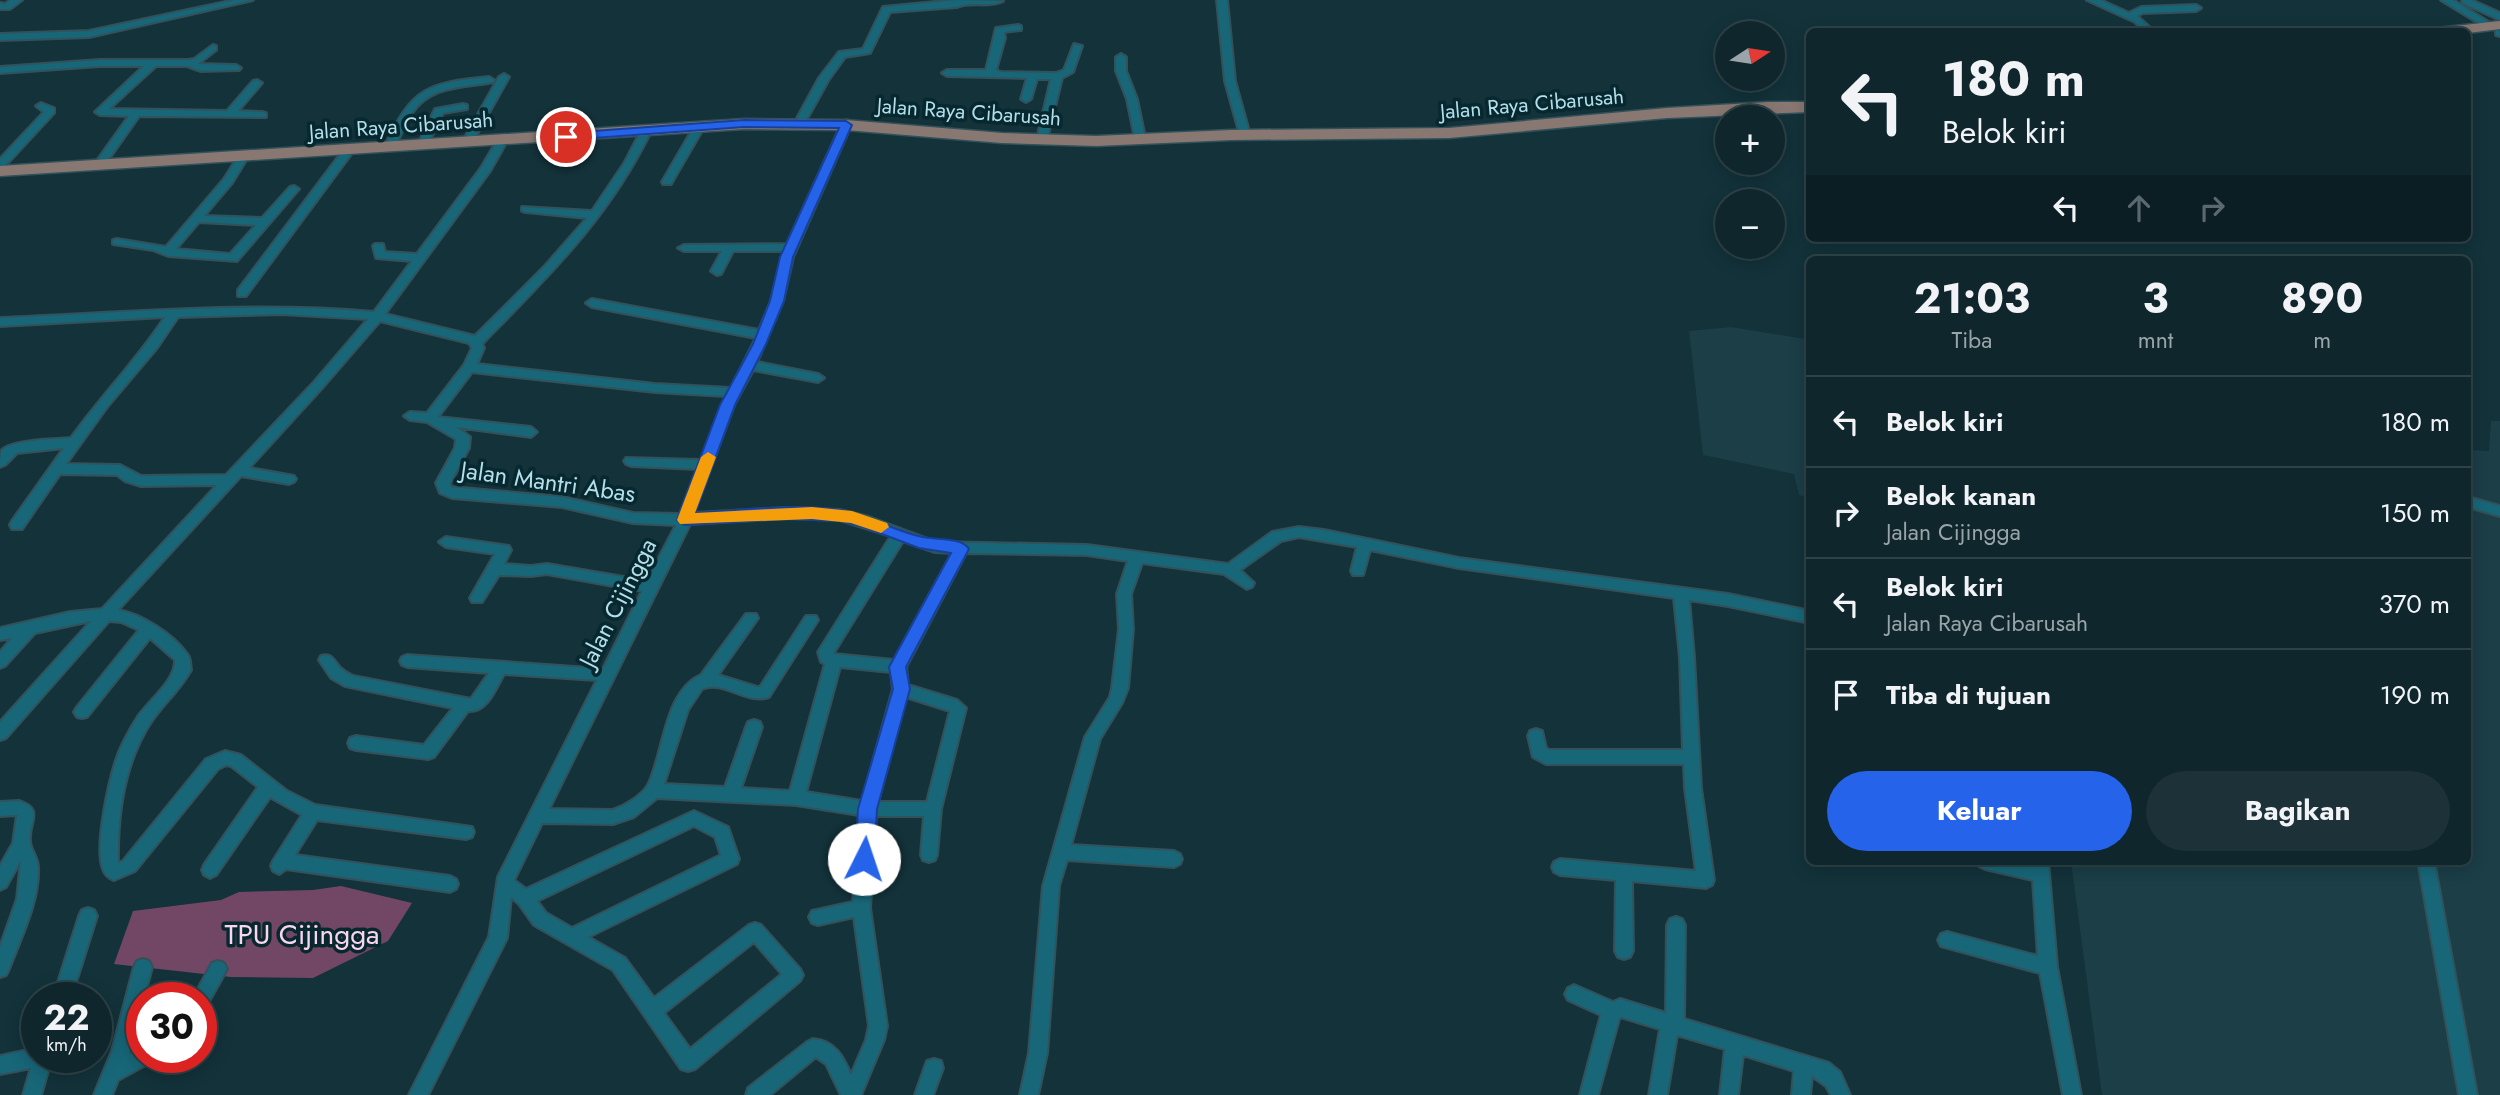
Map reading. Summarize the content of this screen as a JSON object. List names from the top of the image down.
{
  "streets": {
    "main road": ["Jalan Raya Cibarusah"],
    "street": ["Jalan Mantri Abas", "Jalan Cijingga"]
  },
  "crossings": [
    ["Jalan Raya Cibarusah", "Jalan Cijingga"],
    ["Jalan Mantri Abas", "Jalan Cijingga"]
  ],
  "parks": ["TPU Cijingga"],
  "north": "right",
  "page": {
    "map_buttons": ["+", "−"],
    "turn": ["180 m", "Belok kiri"],
    "eta": [
      "21:03",
      "Tiba",
      "3",
      "mnt",
      "890",
      "m"
    ],
    "list": [
      {
        "name": "Belok kiri",
        "value": "180 m"
      },
      {
        "name": "Belok kanan",
        "note": "Jalan Cijingga",
        "value": "150 m"
      },
      {
        "name": "Belok kiri",
        "note": "Jalan Raya Cibarusah",
        "value": "370 m"
      },
      {
        "name": "Tiba di tujuan",
        "value": "190 m"
      }
    ],
    "buttons": ["Keluar", "Bagikan"],
    "speed": "22 km/h",
    "limit": "30"
  }
}
